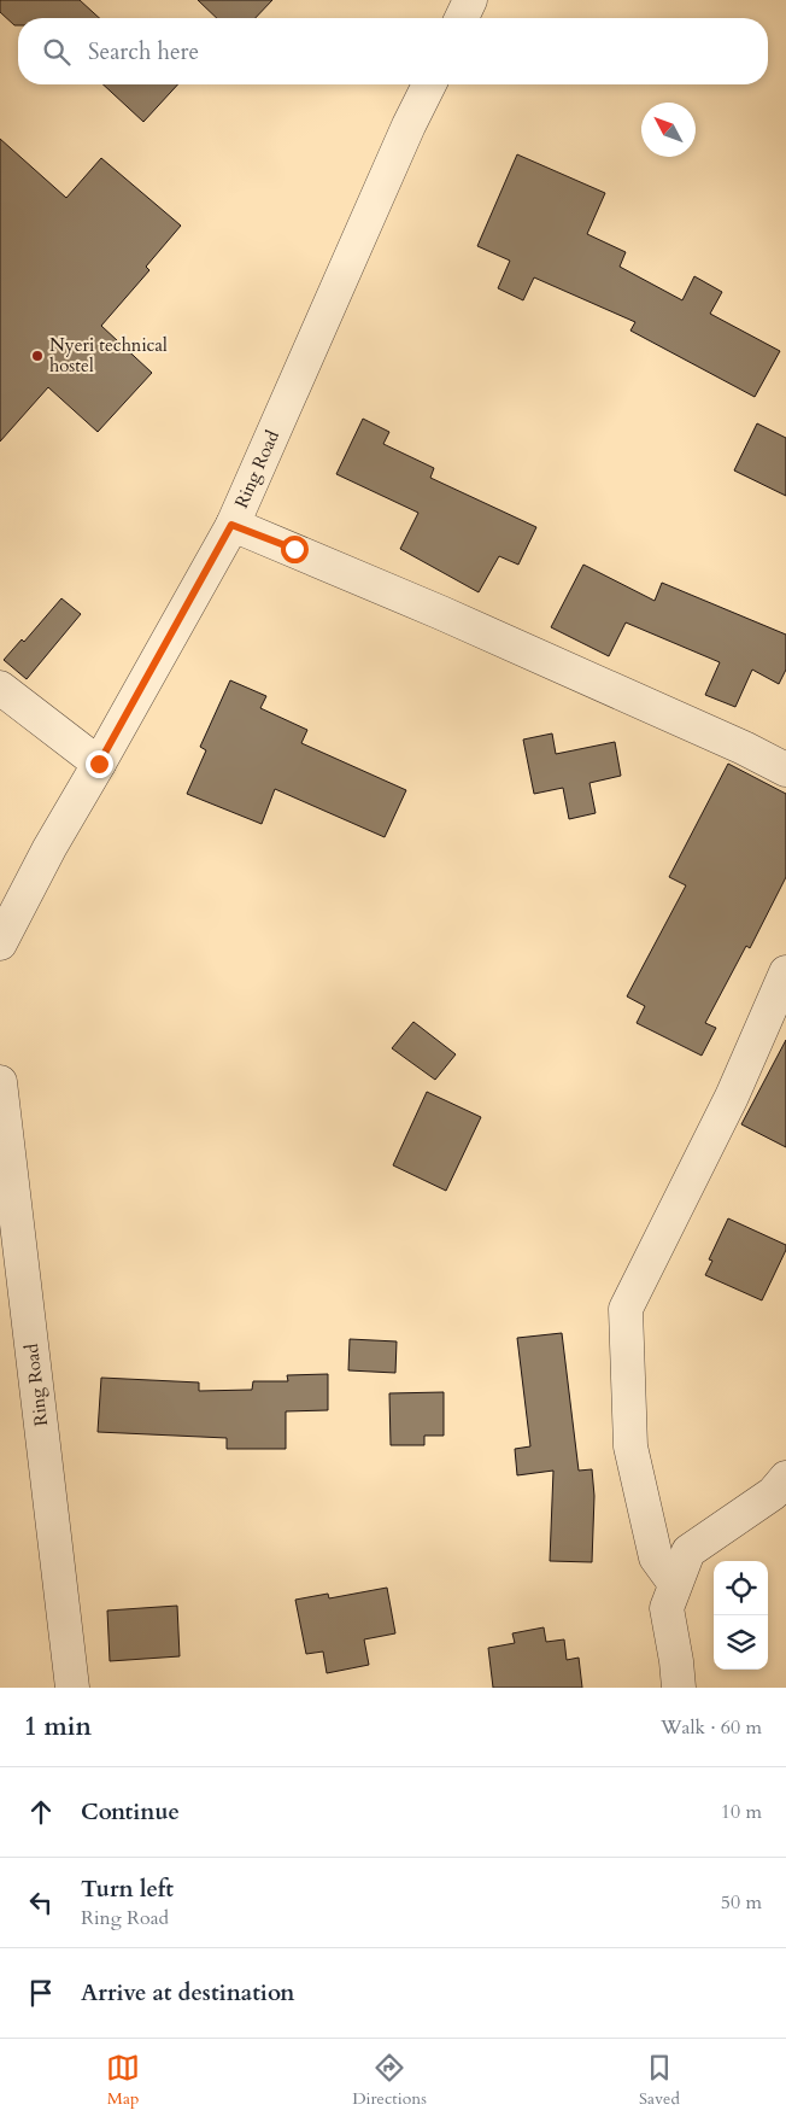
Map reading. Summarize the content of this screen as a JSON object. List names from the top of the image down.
{
  "streets": {
    "street": ["Ring Road"]
  },
  "places": ["Nyeri technical hostel"],
  "north": "top left",
  "page": {
    "search": "Search here",
    "heading": ["1 min", "Walk · 60 m"],
    "list": [
      ["Continue", "10 m"],
      ["Turn left", "Ring Road", "50 m"],
      "Arrive at destination"
    ],
    "nav": ["Map", "Directions", "Saved"]
  }
}
